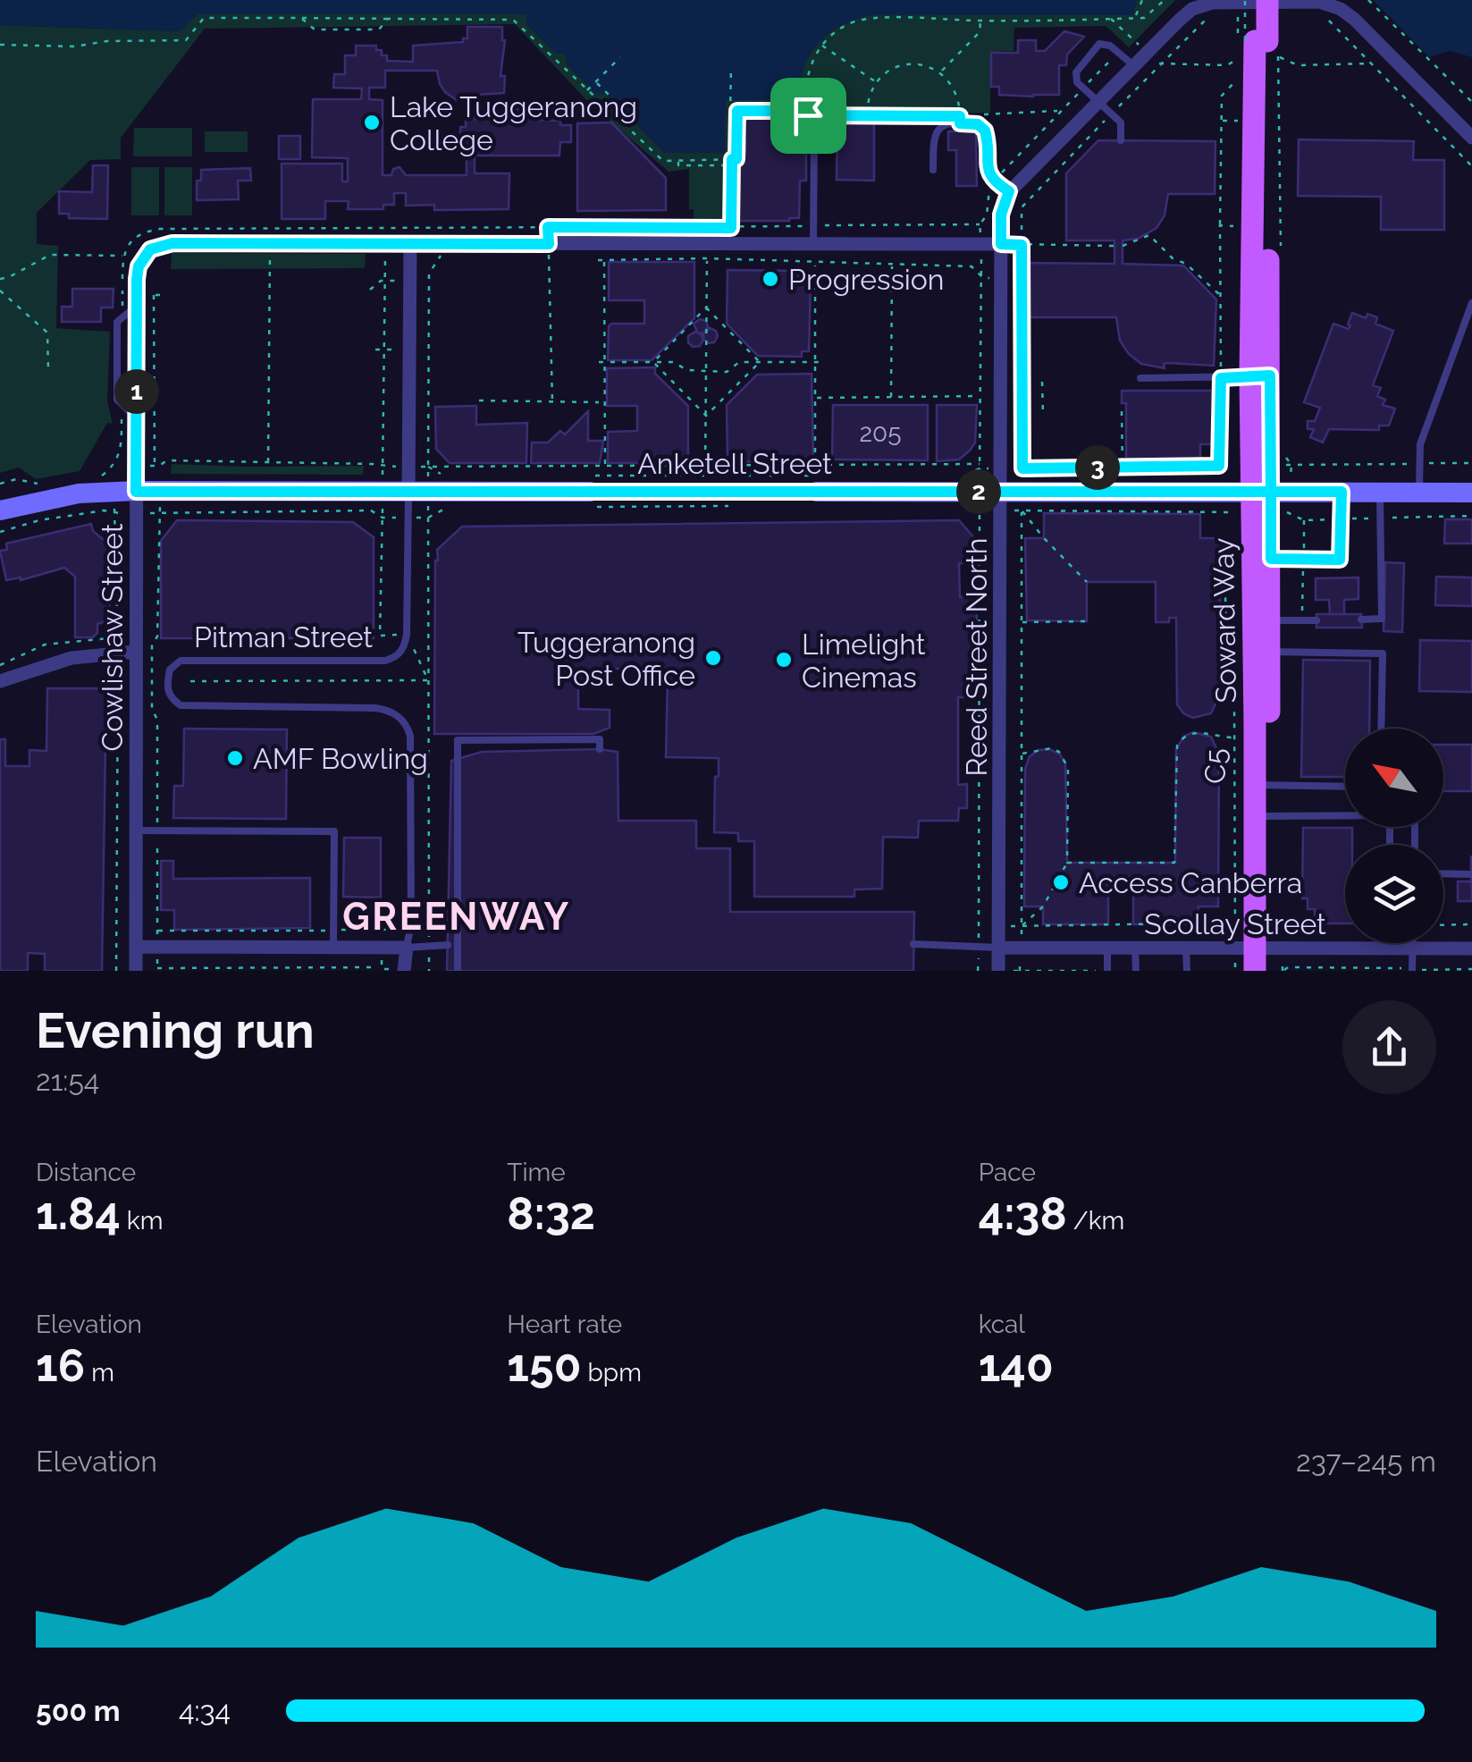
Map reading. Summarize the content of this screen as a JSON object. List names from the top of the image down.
{
  "streets": {
    "main road": ["Soward Way"],
    "street": [
      "Anketell Street",
      "Pitman Street",
      "Cowlishaw Street",
      "Reed Street North",
      "Scollay Street"
    ],
    "path": ["C5"]
  },
  "crossings": [
    ["Anketell Street", "Soward Way"],
    ["Anketell Street", "Pitman Street"],
    ["Anketell Street", "Cowlishaw Street"],
    ["Anketell Street", "Reed Street North"],
    ["Soward Way", "C5"],
    ["Soward Way", "Scollay Street"],
    ["Pitman Street", "Cowlishaw Street"],
    ["Cowlishaw Street", "Reed Street North"],
    ["Reed Street North", "Scollay Street"],
    ["C5", "Scollay Street"]
  ],
  "districts": ["GREENWAY"],
  "places": [
    "Lake Tuggeranong College",
    "Progression",
    "Tuggeranong Post Office",
    "Limelight Cinemas",
    "AMF Bowling",
    "Access Canberra"
  ],
  "house_numbers": ["205"],
  "north": "top left",
  "page": {
    "pins": ["1", "3", "2"],
    "heading": ["Evening run", "21:54"],
    "stats": [
      ["Distance", "1.84 km"],
      ["Time", "8:32"],
      ["Pace", "4:38 /km"],
      ["Elevation", "16 m"],
      ["Heart rate", "150 bpm"],
      ["kcal", "140"]
    ],
    "chart": ["Elevation", "237–245 m"],
    "list": [
      {
        "name": "500 m",
        "note": "4:34"
      }
    ]
  }
}
